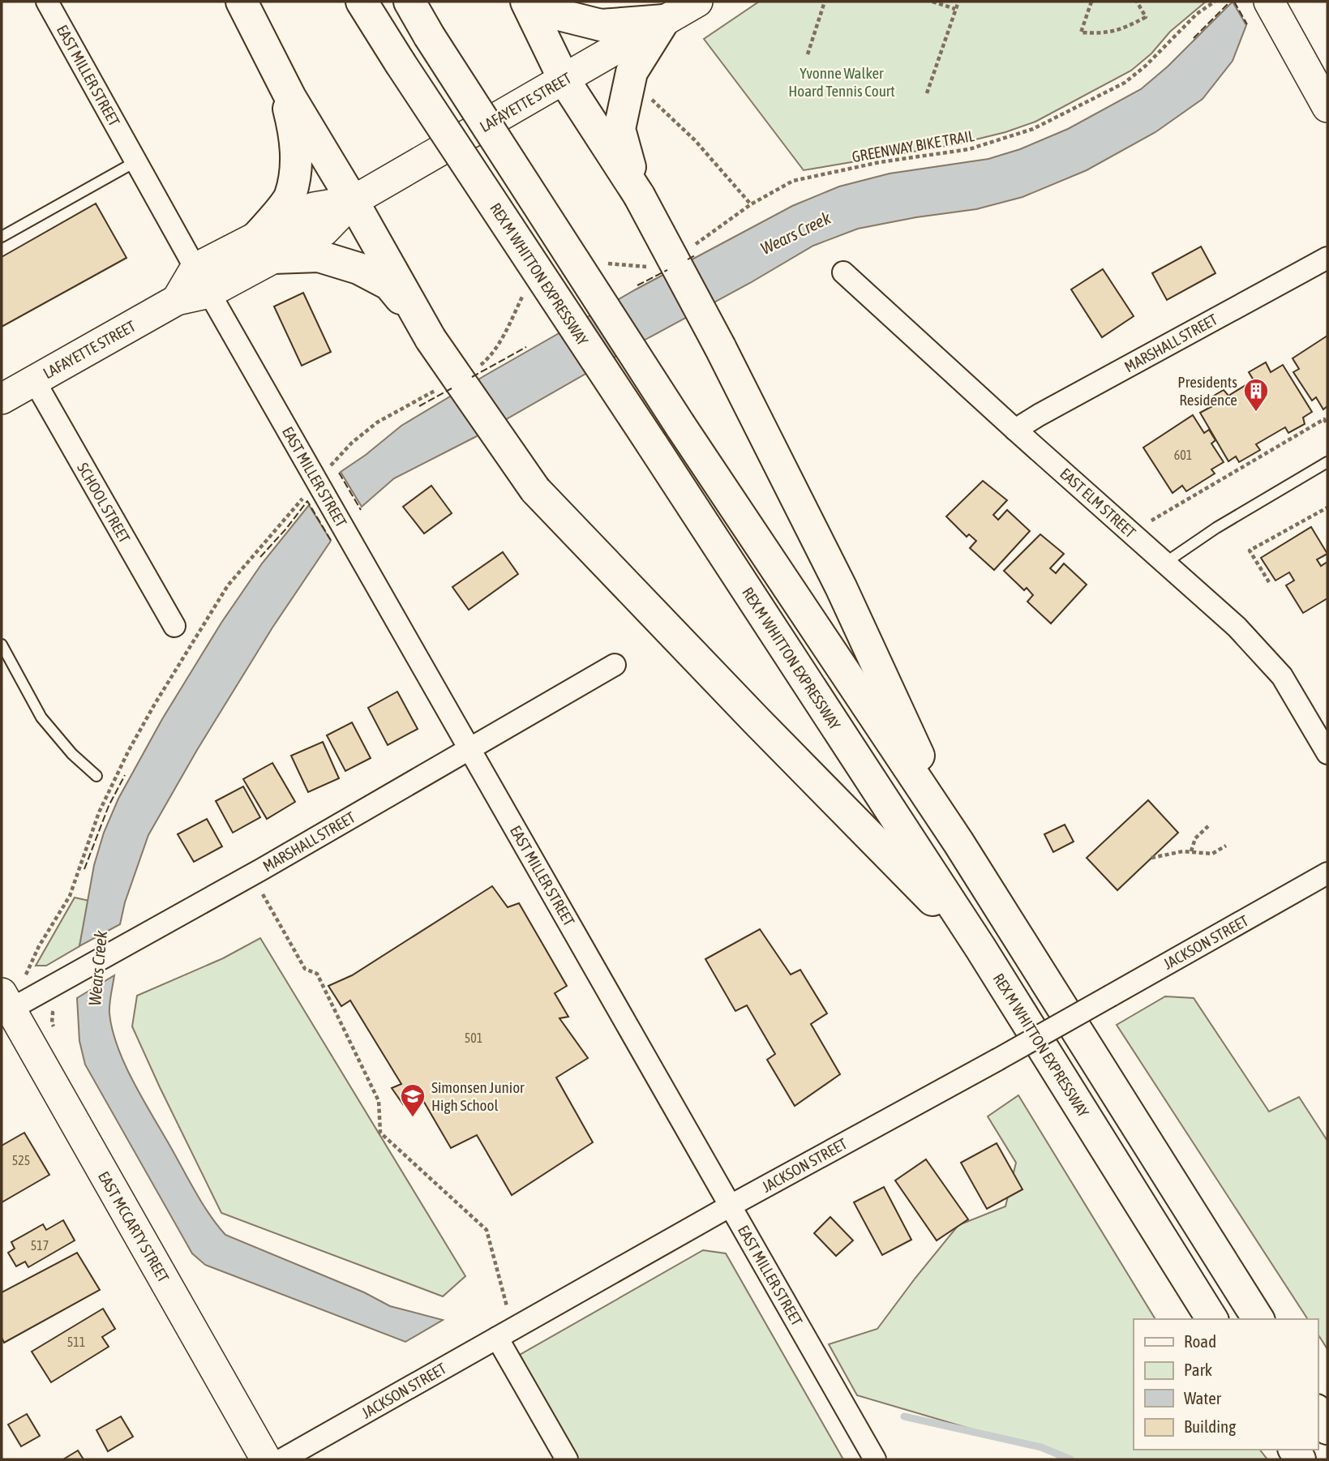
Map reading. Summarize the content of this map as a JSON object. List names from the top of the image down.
{
  "streets": {
    "highway": ["REX M WHITTON EXPRESSWAY"],
    "main road": ["LAFAYETTE STREET", "EAST MCCARTY STREET"],
    "street": [
      "EAST MILLER STREET",
      "MARSHALL STREET",
      "SCHOOL STREET",
      "EAST ELM STREET",
      "JACKSON STREET"
    ],
    "path": ["GREENWAY BIKE TRAIL"]
  },
  "crossings": [
    ["EAST MILLER STREET", "LAFAYETTE STREET"],
    ["EAST MILLER STREET", "MARSHALL STREET"],
    ["EAST MILLER STREET", "JACKSON STREET"],
    ["LAFAYETTE STREET", "SCHOOL STREET"],
    ["MARSHALL STREET", "EAST ELM STREET"],
    ["MARSHALL STREET", "EAST MCCARTY STREET"]
  ],
  "water": ["Wears Creek"],
  "parks": ["Yvonne Walker Hoard Tennis Court"],
  "places": {
    "building": ["Presidents Residence"],
    "school or university": ["Simonsen Junior High School"]
  },
  "house_numbers": [
    "601",
    "501",
    "525",
    "517",
    "511"
  ],
  "legend": [
    "Road",
    "Park",
    "Water",
    "Building"
  ]
}
